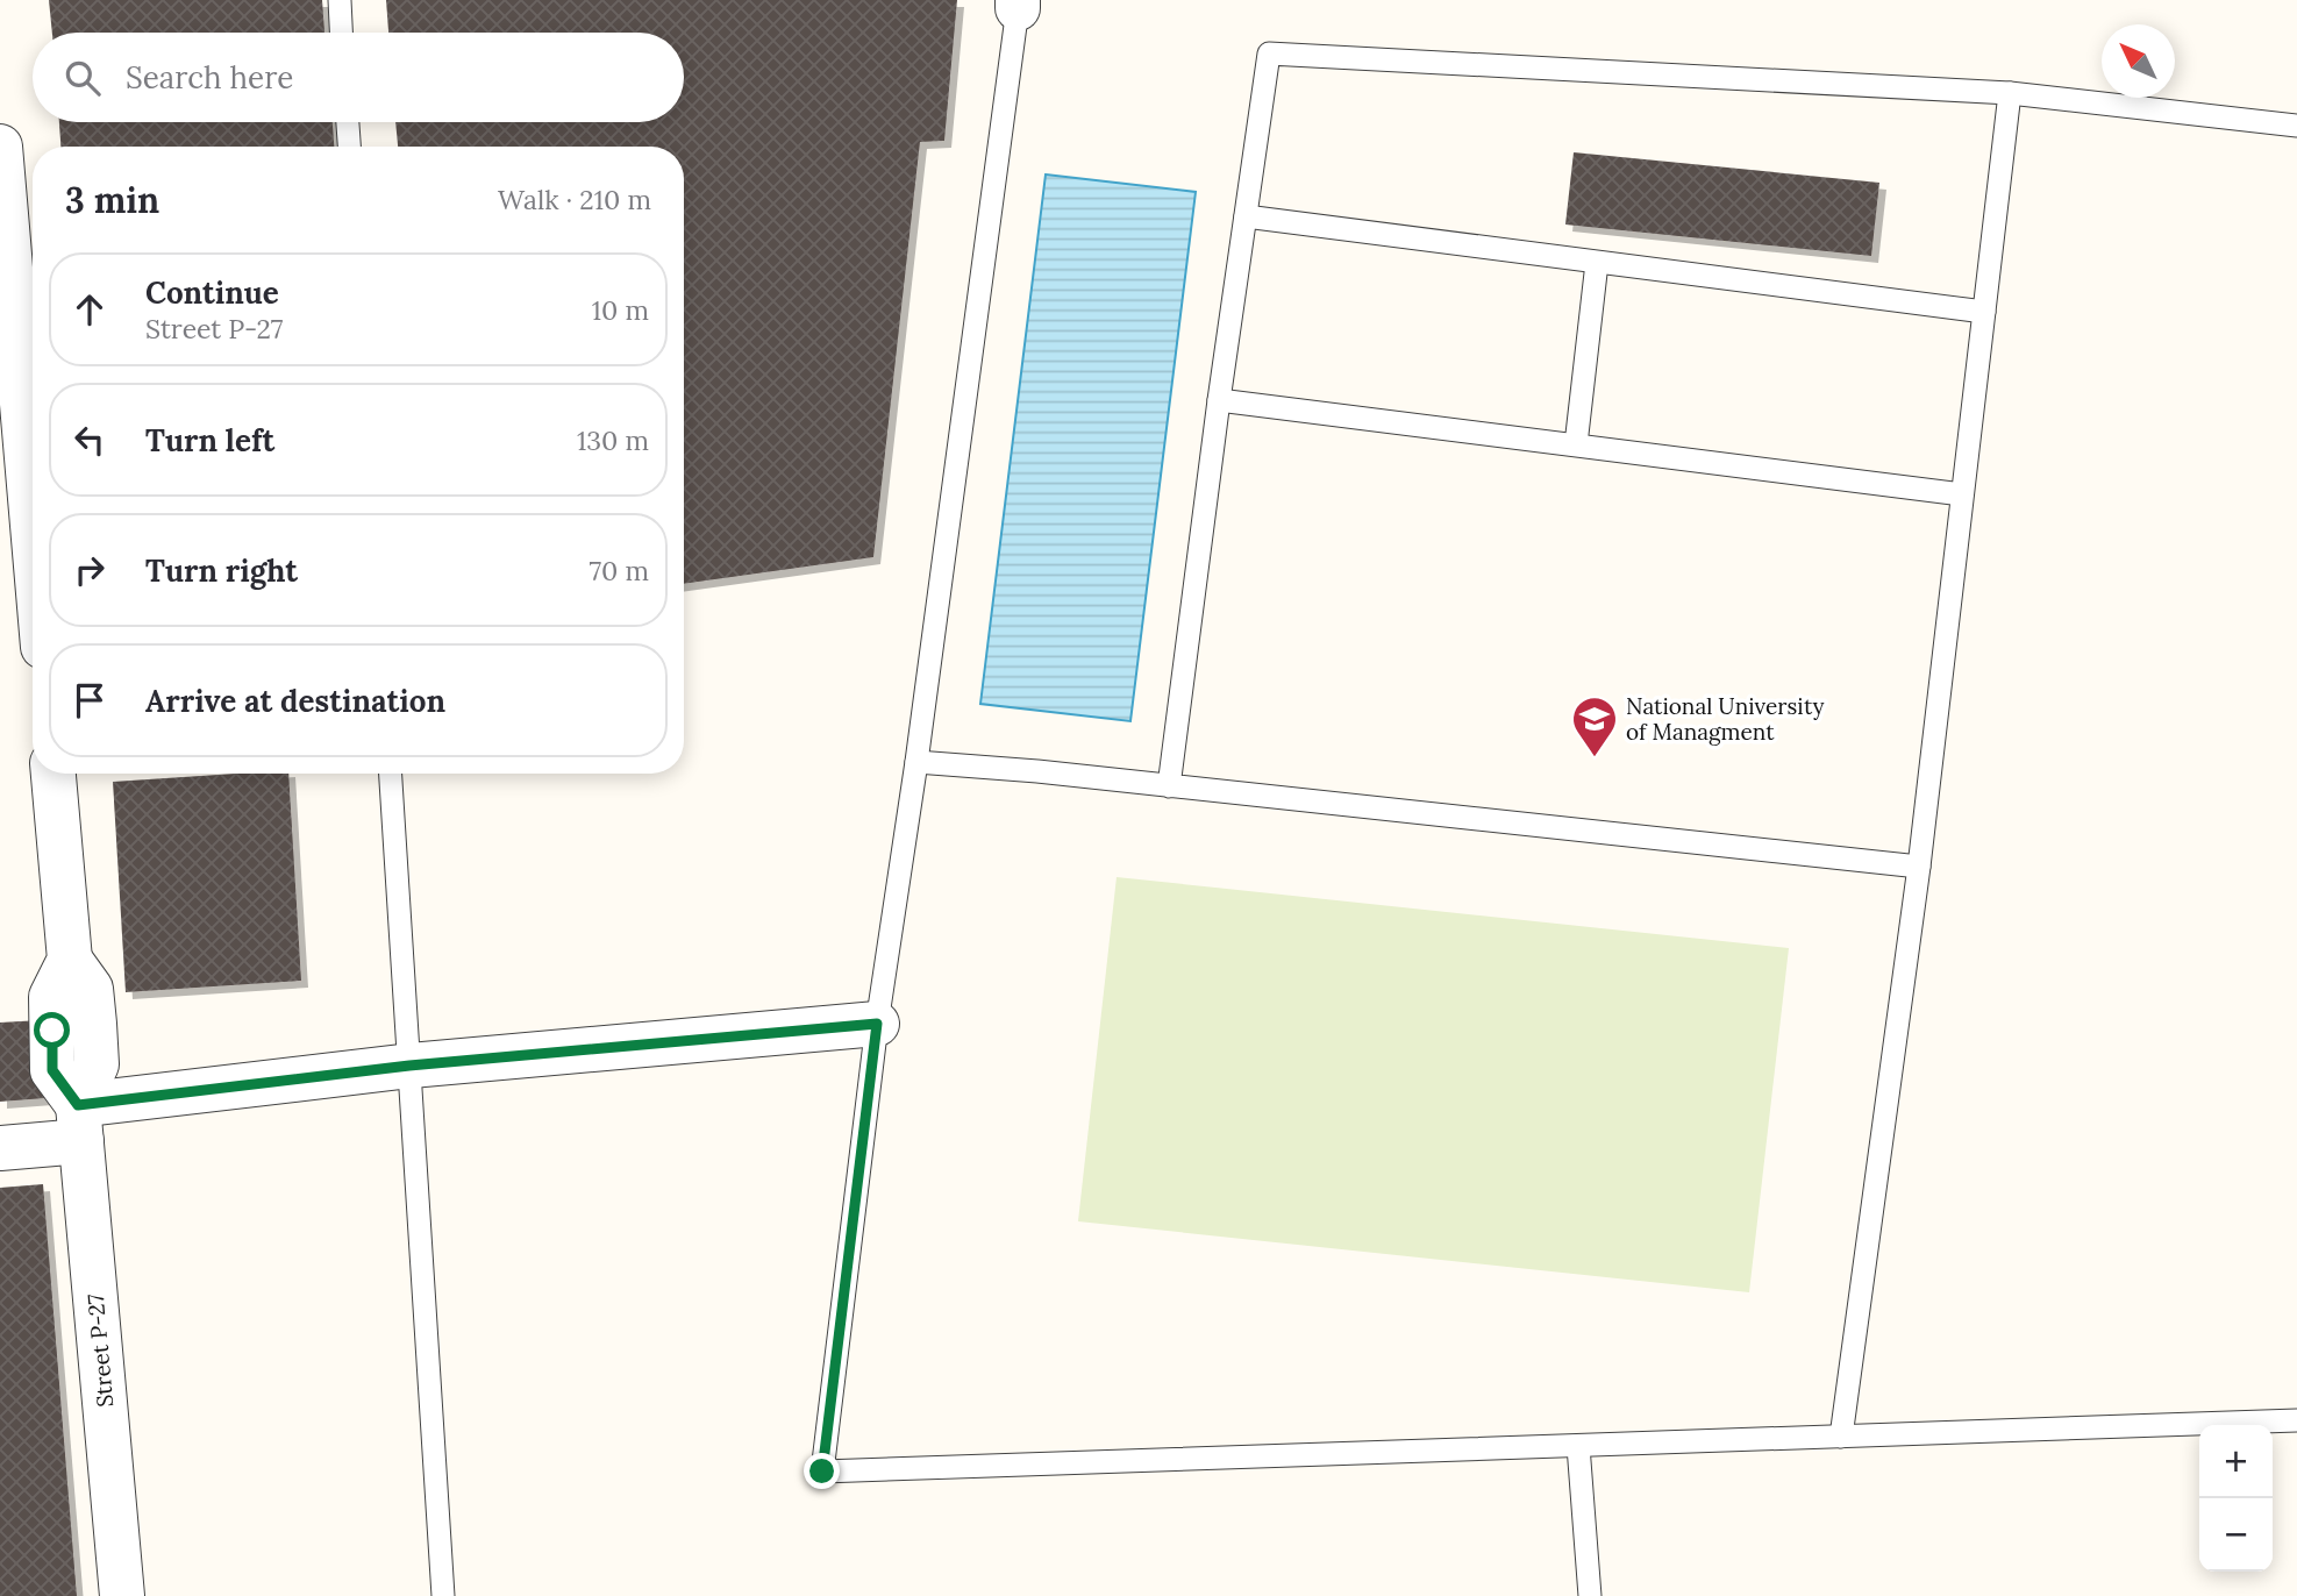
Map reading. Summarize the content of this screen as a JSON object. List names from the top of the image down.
{
  "streets": {
    "street": ["Street P-27"]
  },
  "places": {
    "school or university": ["National University of Managment"]
  },
  "north": "top left",
  "page": {
    "search": "Search here",
    "heading": ["3 min", "Walk · 210 m"],
    "list": [
      ["Continue", "Street P-27", "10 m"],
      ["Turn left", "130 m"],
      ["Turn right", "70 m"],
      "Arrive at destination"
    ],
    "map_buttons": ["+", "−"]
  }
}
